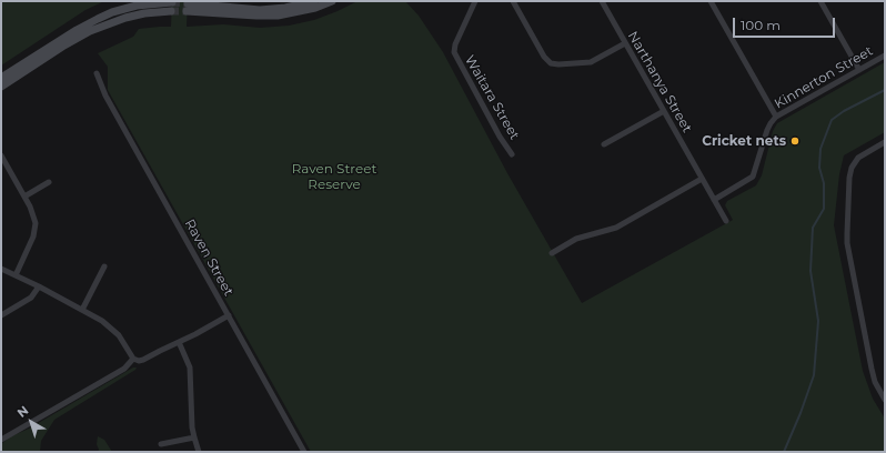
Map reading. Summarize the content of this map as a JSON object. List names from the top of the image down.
{
  "streets": {
    "street": [
      "Kinnerton Street",
      "Narthanya Street",
      "Waitara Street",
      "Raven Street"
    ]
  },
  "crossings": [
    ["Kinnerton Street", "Narthanya Street"]
  ],
  "parks": ["Raven Street Reserve"],
  "places": ["Cricket nets"],
  "scale_bar": "100 m",
  "north": "top left"
}
